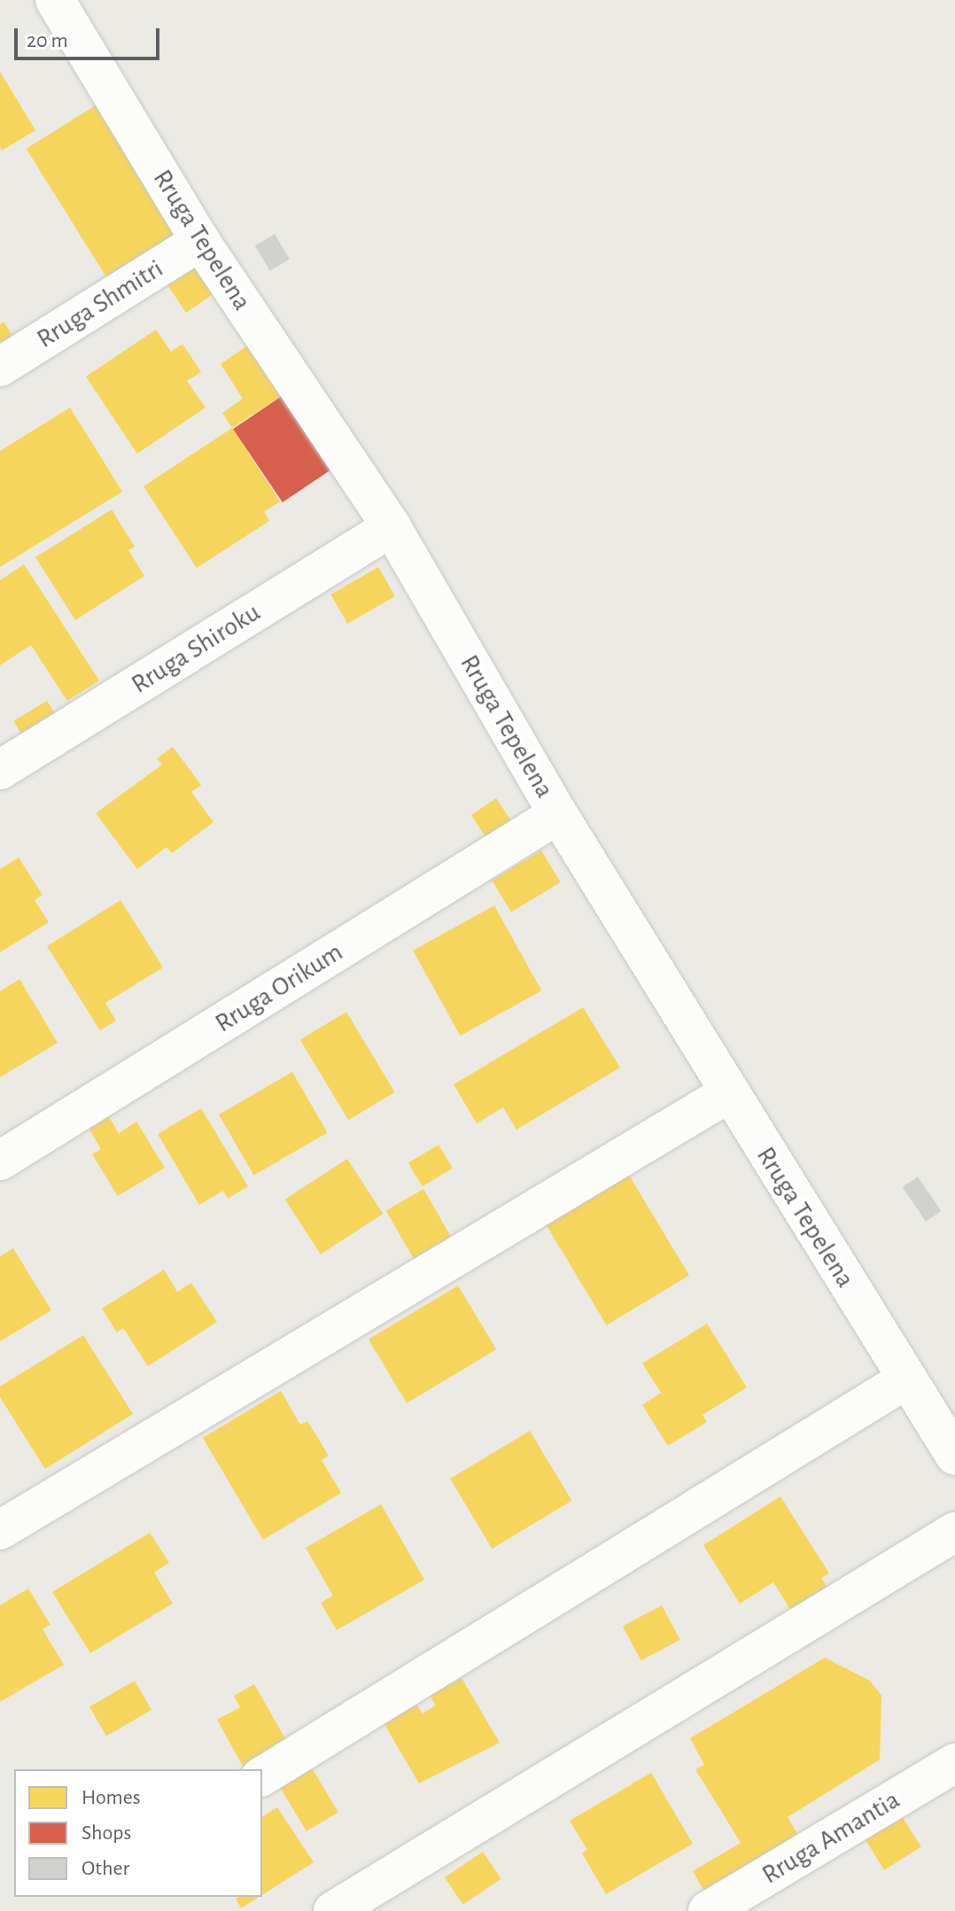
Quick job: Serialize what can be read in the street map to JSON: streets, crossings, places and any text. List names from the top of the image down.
{
  "streets": {
    "street": [
      "Rruga Tepelena",
      "Rruga Shmitri",
      "Rruga Shiroku",
      "Rruga Orikum",
      "Rruga Amantia"
    ]
  },
  "crossings": [
    ["Rruga Tepelena", "Rruga Shmitri"],
    ["Rruga Tepelena", "Rruga Shiroku"],
    ["Rruga Tepelena", "Rruga Orikum"]
  ],
  "legend": ["Homes", "Shops", "Other"],
  "scale_bar": "20 m"
}
